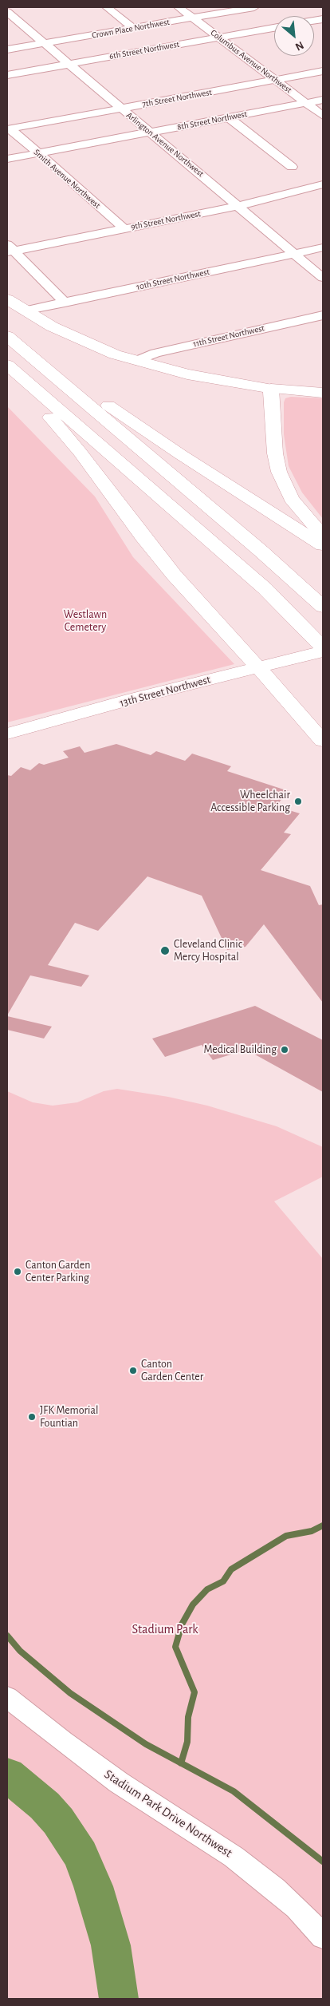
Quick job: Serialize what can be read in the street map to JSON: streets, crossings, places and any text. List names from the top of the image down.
{
  "streets": {
    "main road": ["13th Street Northwest"],
    "street": [
      "Crown Place Northwest",
      "6th Street Northwest",
      "Columbus Avenue Northwest",
      "7th Street Northwest",
      "8th Street Northwest",
      "Arlington Avenue Northwest",
      "Smith Avenue Northwest",
      "9th Street Northwest",
      "10th Street Northwest",
      "11th Street Northwest",
      "Stadium Park Drive Northwest"
    ]
  },
  "crossings": [
    ["Crown Place Northwest", "Columbus Avenue Northwest"],
    ["Crown Place Northwest", "Arlington Avenue Northwest"],
    ["6th Street Northwest", "Columbus Avenue Northwest"],
    ["6th Street Northwest", "Arlington Avenue Northwest"],
    ["Columbus Avenue Northwest", "7th Street Northwest"],
    ["Columbus Avenue Northwest", "8th Street Northwest"],
    ["7th Street Northwest", "Arlington Avenue Northwest"],
    ["7th Street Northwest", "Smith Avenue Northwest"],
    ["8th Street Northwest", "Arlington Avenue Northwest"],
    ["8th Street Northwest", "Smith Avenue Northwest"],
    ["Arlington Avenue Northwest", "9th Street Northwest"],
    ["Arlington Avenue Northwest", "10th Street Northwest"],
    ["Smith Avenue Northwest", "9th Street Northwest"]
  ],
  "parks": ["Westlawn Cemetery", "Stadium Park"],
  "places": [
    "Wheelchair Accessible Parking",
    "Cleveland Clinic Mercy Hospital",
    "Medical Building",
    "Canton Garden Center Parking",
    "Canton Garden Center",
    "JFK Memorial Fountian"
  ],
  "north": "bottom right"
}
